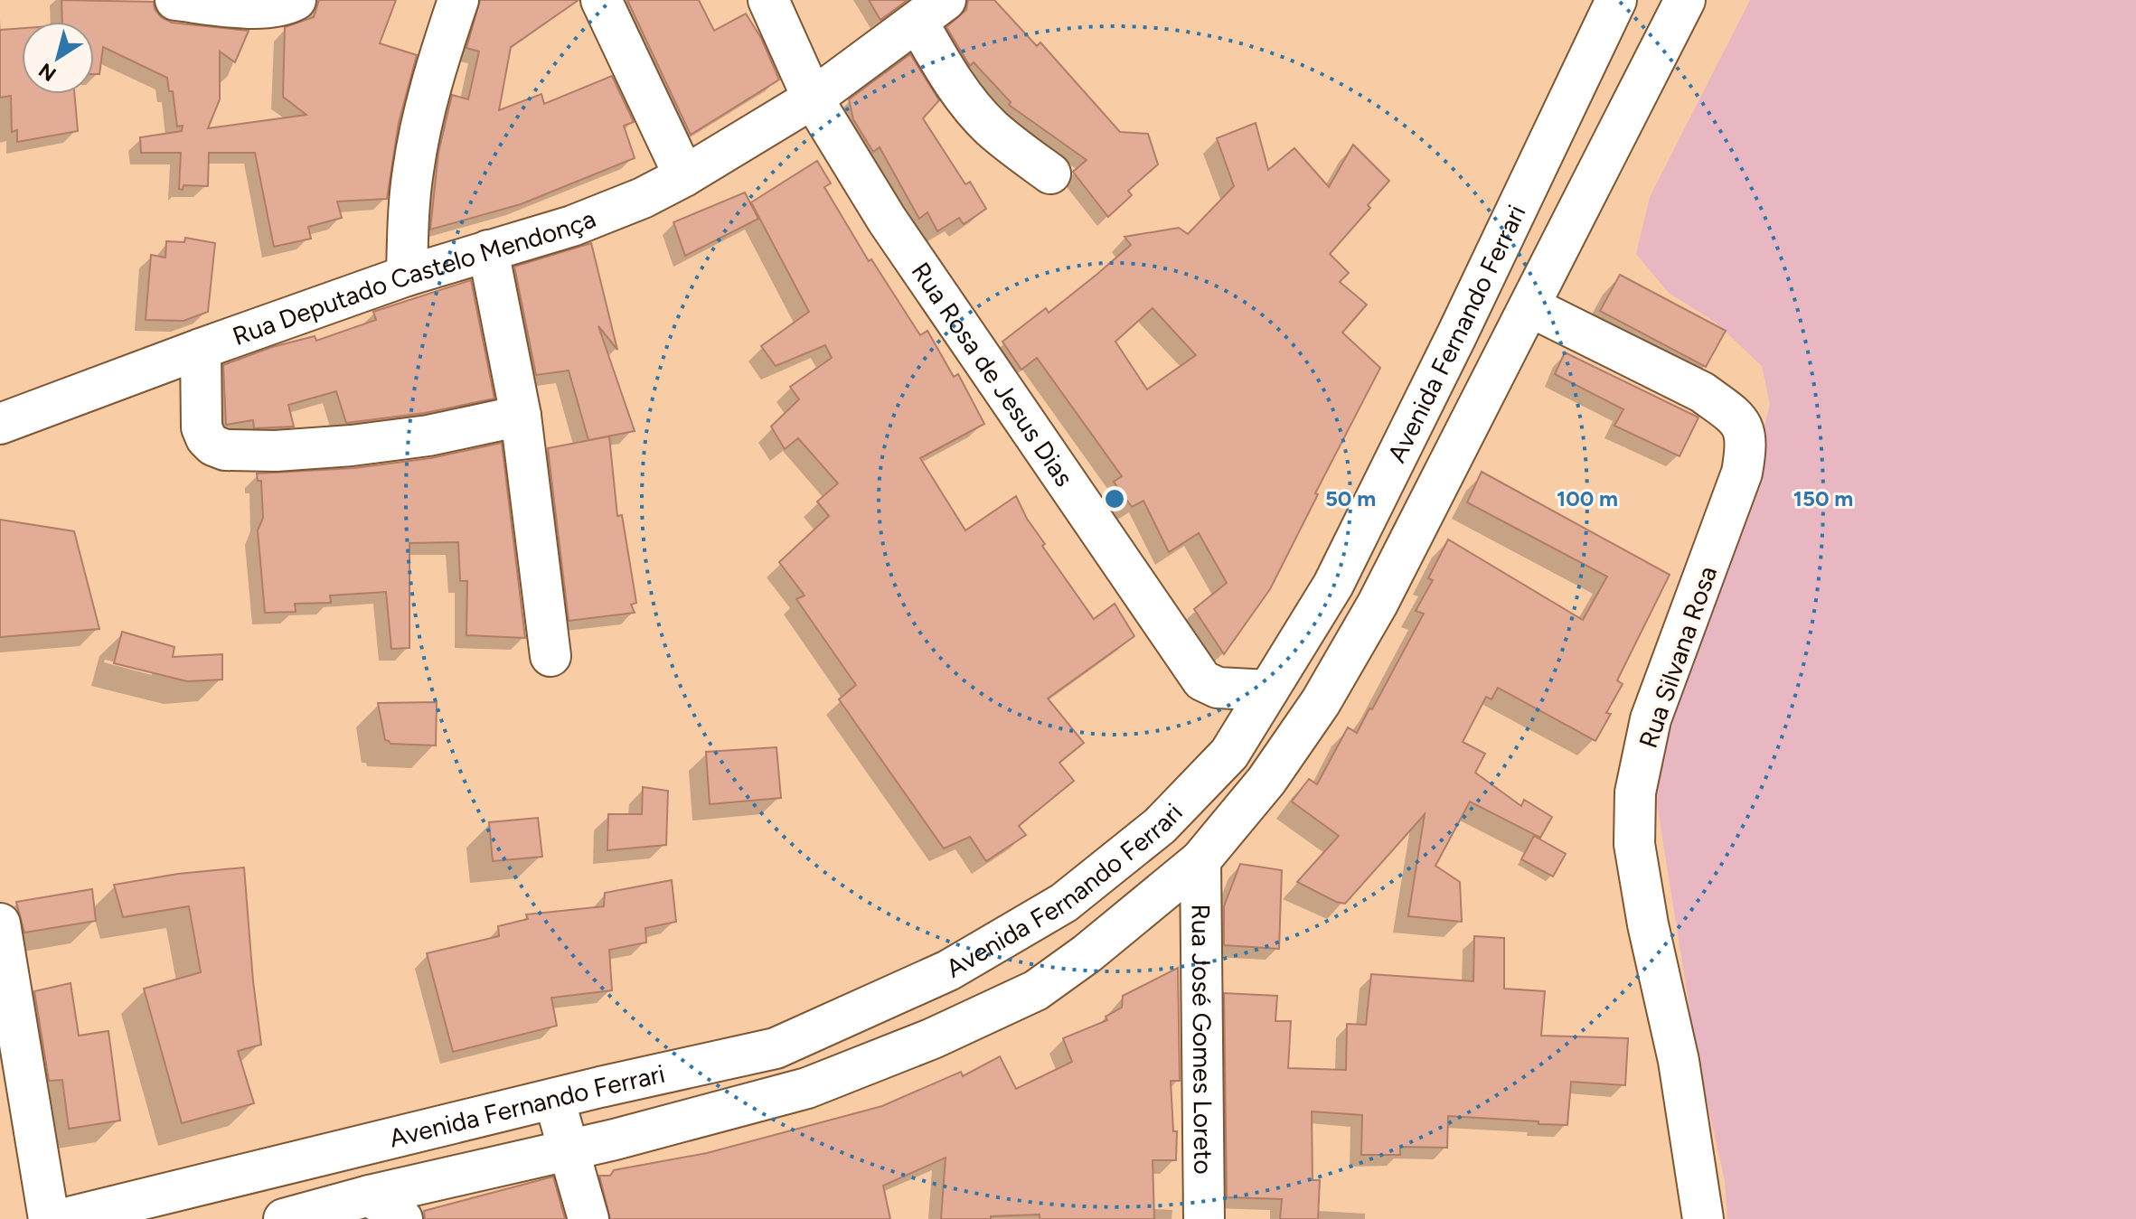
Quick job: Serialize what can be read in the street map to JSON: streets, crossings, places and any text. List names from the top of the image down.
{
  "streets": {
    "main road": [
      "Rua Deputado Castelo Mendonça",
      "Avenida Fernando Ferrari",
      "Rua Rosa de Jesus Dias",
      "Rua Silvana Rosa",
      "Rua José Gomes Loreto"
    ]
  },
  "crossings": [
    ["Rua Deputado Castelo Mendonça", "Rua Rosa de Jesus Dias"],
    ["Avenida Fernando Ferrari", "Rua Rosa de Jesus Dias"],
    ["Avenida Fernando Ferrari", "Rua Silvana Rosa"],
    ["Avenida Fernando Ferrari", "Rua José Gomes Loreto"]
  ],
  "north": "bottom left",
  "rings": ["50 m", "100 m", "150 m"]
}
